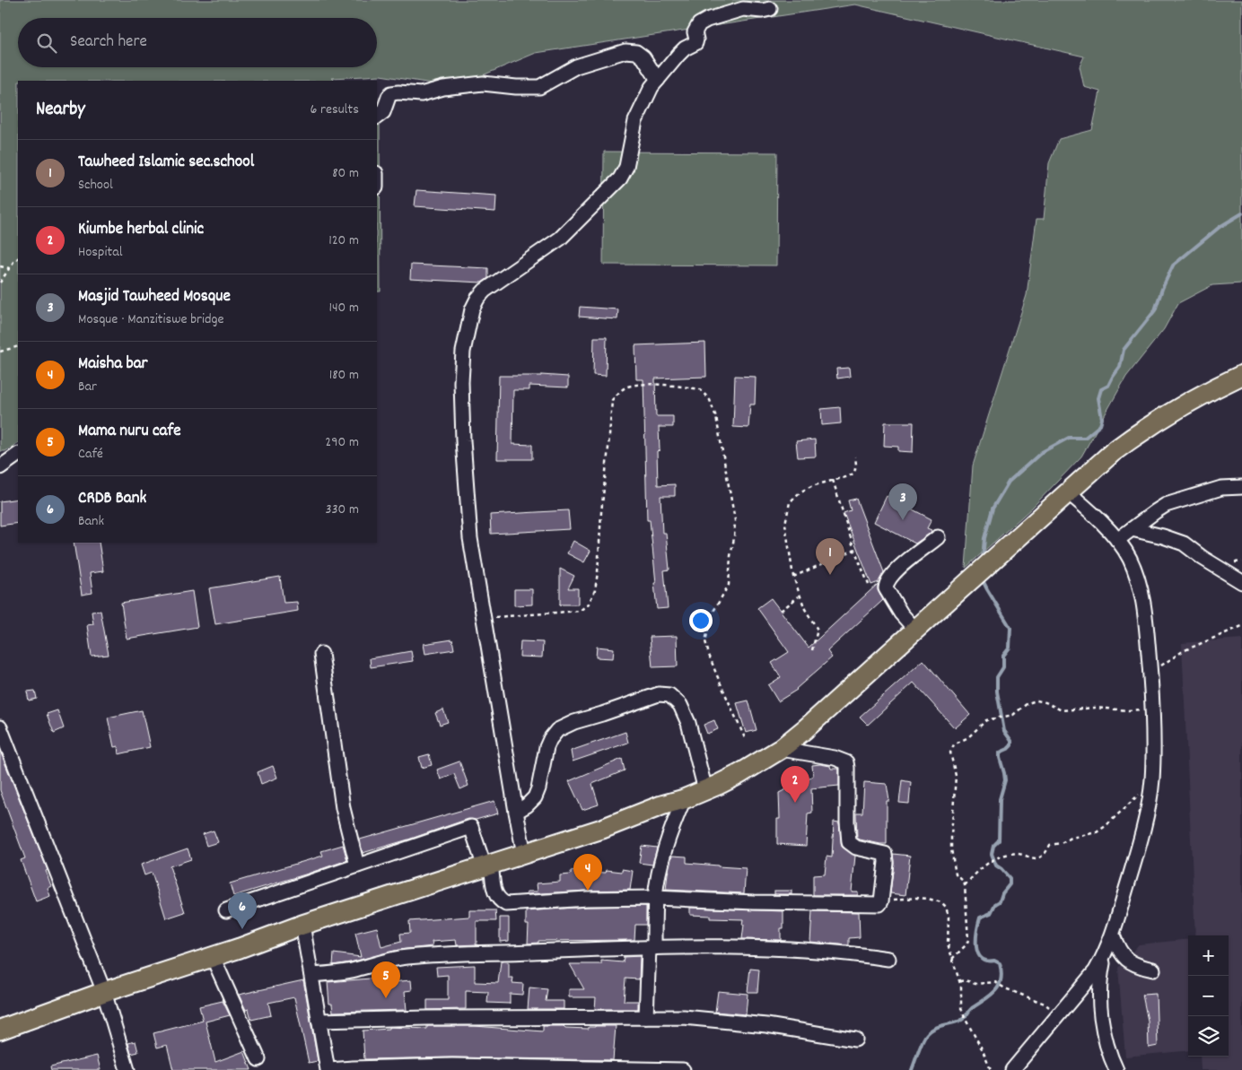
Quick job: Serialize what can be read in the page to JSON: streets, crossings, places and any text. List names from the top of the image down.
{
  "page": {
    "search": "Search here",
    "heading": ["Nearby", "6 results"],
    "list": [
      {
        "mark": "1",
        "name": "Tawheed Islamic sec.school",
        "note": "School",
        "value": "80 m"
      },
      {
        "mark": "2",
        "name": "Kiumbe herbal clinic",
        "note": "Hospital",
        "value": "120 m"
      },
      {
        "mark": "3",
        "name": "Masjid Tawheed Mosque",
        "note": "Mosque · Manzitiswe bridge",
        "value": "140 m"
      },
      {
        "mark": "4",
        "name": "Maisha bar",
        "note": "Bar",
        "value": "180 m"
      },
      {
        "mark": "5",
        "name": "Mama nuru cafe",
        "note": "Café",
        "value": "290 m"
      },
      {
        "mark": "6",
        "name": "CRDB Bank",
        "note": "Bank",
        "value": "330 m"
      }
    ],
    "pins": [
      "3",
      "1",
      "2",
      "4",
      "6",
      "5"
    ],
    "map_buttons": ["+", "−"]
  }
}
